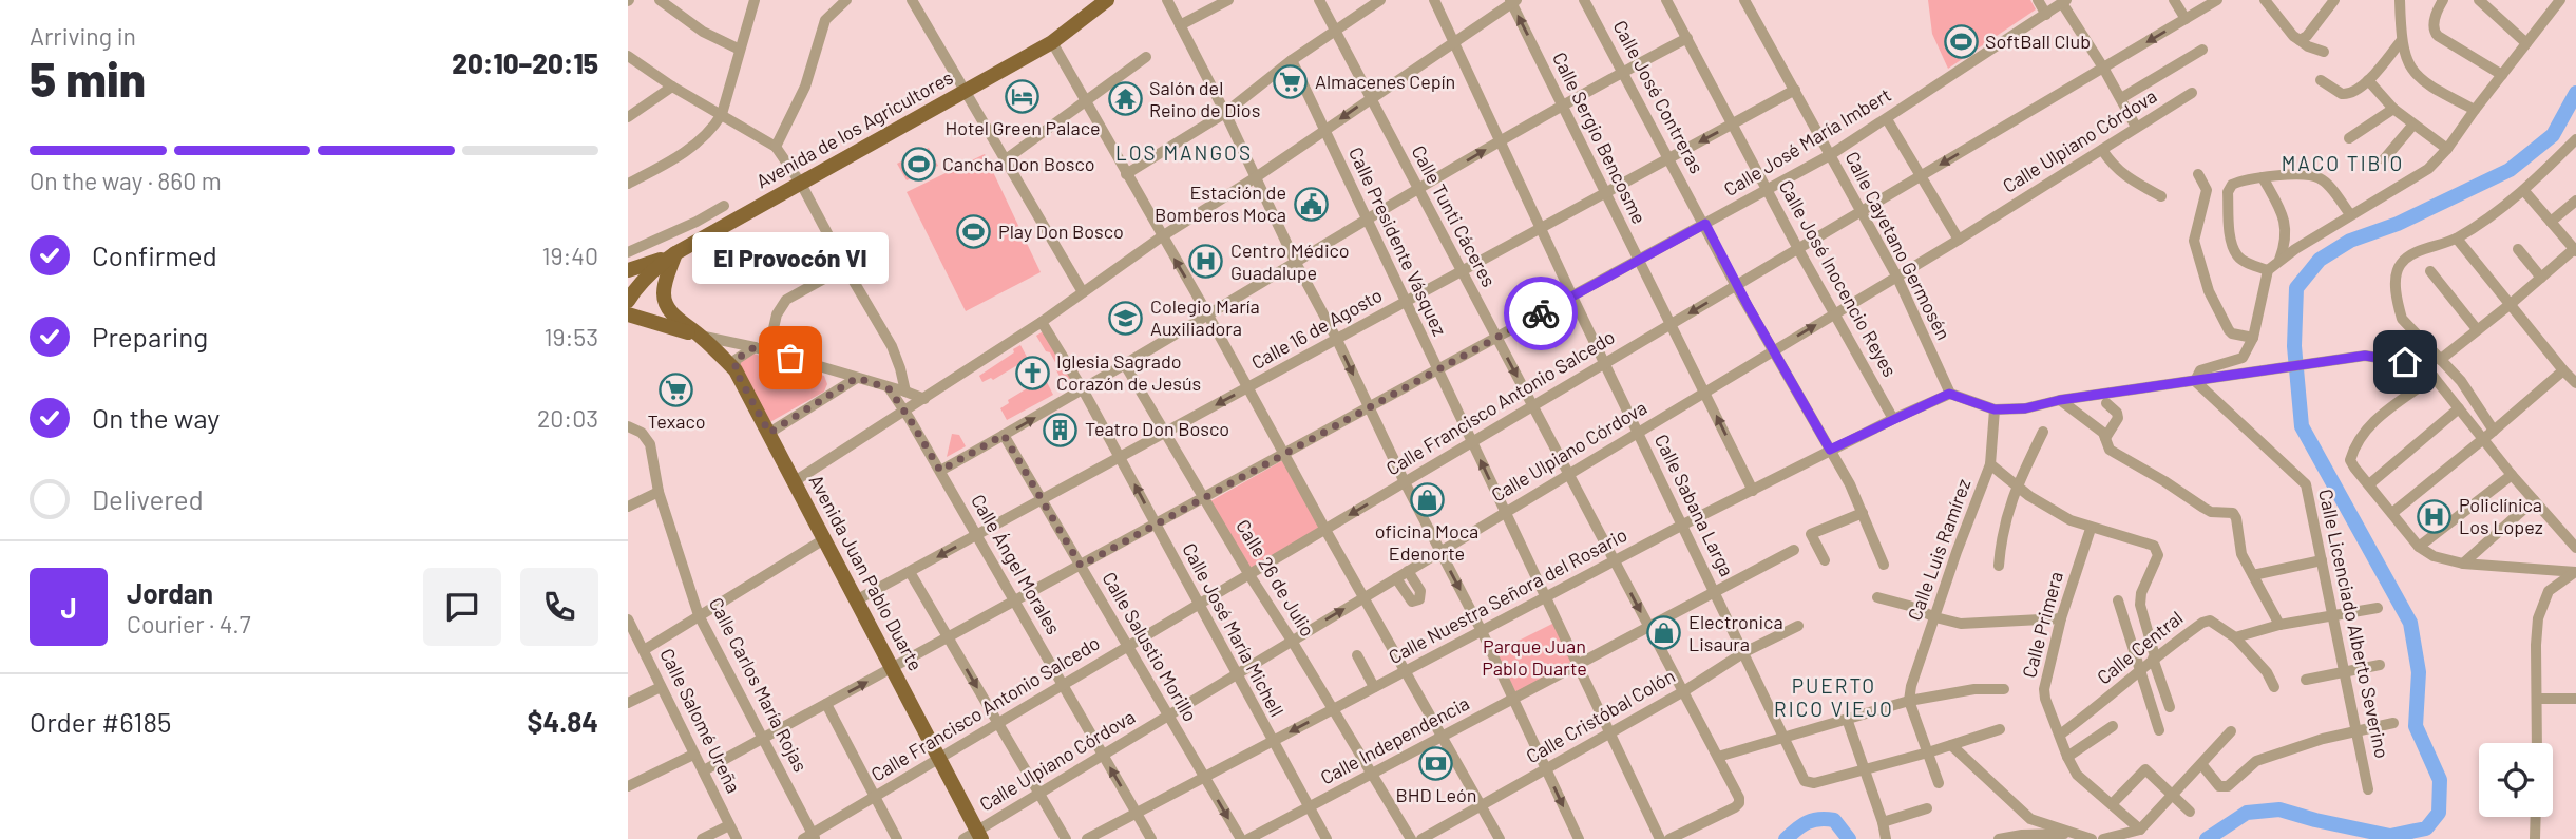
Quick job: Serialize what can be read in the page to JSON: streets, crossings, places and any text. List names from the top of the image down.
{
  "streets": {
    "main road": ["Avenida de los Agricultores", "Avenida Juan Pablo Duarte"],
    "street": [
      "Calle José Contreras",
      "Calle Sergio Bencosme",
      "Calle Ulpiano Córdova",
      "Calle José María Imbert",
      "Calle Tunti Cáceres",
      "Calle Presidente Vásquez",
      "Calle Cayetano Germosén",
      "Calle José Inocencio Reyes",
      "Calle 16 de Agosto",
      "Calle Francisco Antonio Salcedo",
      "Calle Sabana Larga",
      "Calle Luis Ramírez",
      "Calle Ángel Morales",
      "Calle 26 de Julio",
      "Calle Nuestra Señora del Rosario",
      "Calle Licenciado Alberto Severino",
      "Calle Primera",
      "Calle José María Michell",
      "Calle Salustio Morillo",
      "Calle Central",
      "Calle Carlos María Rojas",
      "Calle Cristóbal Colón",
      "Calle Salomé Ureña",
      "Calle Independencia"
    ]
  },
  "crossings": [
    ["Calle José Contreras", "Calle Ulpiano Córdova"],
    ["Calle José Contreras", "Calle José María Imbert"],
    ["Calle José Contreras", "Calle 16 de Agosto"],
    ["Calle José Contreras", "Calle Francisco Antonio Salcedo"],
    ["Calle José Contreras", "Calle Nuestra Señora del Rosario"],
    ["Avenida de los Agricultores", "Avenida Juan Pablo Duarte"],
    ["Calle Sergio Bencosme", "Calle Ulpiano Córdova"],
    ["Calle Sergio Bencosme", "Calle José María Imbert"],
    ["Calle Sergio Bencosme", "Calle 16 de Agosto"],
    ["Calle Sergio Bencosme", "Calle Francisco Antonio Salcedo"],
    ["Calle Sergio Bencosme", "Calle Nuestra Señora del Rosario"],
    ["Calle Ulpiano Córdova", "Calle Tunti Cáceres"],
    ["Calle Ulpiano Córdova", "Calle Presidente Vásquez"],
    ["Calle Ulpiano Córdova", "Calle Cayetano Germosén"],
    ["Calle Ulpiano Córdova", "Calle José Inocencio Reyes"],
    ["Calle Ulpiano Córdova", "Calle Sabana Larga"],
    ["Calle Ulpiano Córdova", "Calle Ángel Morales"],
    ["Calle Ulpiano Córdova", "Avenida Juan Pablo Duarte"],
    ["Calle Ulpiano Córdova", "Calle 26 de Julio"],
    ["Calle Ulpiano Córdova", "Calle José María Michell"],
    ["Calle Ulpiano Córdova", "Calle Salustio Morillo"],
    ["Calle José María Imbert", "Calle Tunti Cáceres"],
    ["Calle José María Imbert", "Calle Presidente Vásquez"],
    ["Calle José María Imbert", "Calle Cayetano Germosén"],
    ["Calle José María Imbert", "Calle José Inocencio Reyes"],
    ["Calle José María Imbert", "Calle Sabana Larga"],
    ["Calle José María Imbert", "Calle Ángel Morales"],
    ["Calle José María Imbert", "Avenida Juan Pablo Duarte"],
    ["Calle José María Imbert", "Calle 26 de Julio"],
    ["Calle José María Imbert", "Calle José María Michell"],
    ["Calle José María Imbert", "Calle Salustio Morillo"],
    ["Calle José María Imbert", "Calle Carlos María Rojas"],
    ["Calle José María Imbert", "Calle Salomé Ureña"],
    ["Calle Tunti Cáceres", "Calle 16 de Agosto"],
    ["Calle Tunti Cáceres", "Calle Francisco Antonio Salcedo"],
    ["Calle Tunti Cáceres", "Calle Nuestra Señora del Rosario"],
    ["Calle Tunti Cáceres", "Calle Cristóbal Colón"],
    ["Calle Tunti Cáceres", "Calle Independencia"],
    ["Calle Presidente Vásquez", "Calle 16 de Agosto"],
    ["Calle Presidente Vásquez", "Calle Francisco Antonio Salcedo"],
    ["Calle Presidente Vásquez", "Calle Nuestra Señora del Rosario"],
    ["Calle Presidente Vásquez", "Calle Cristóbal Colón"],
    ["Calle Presidente Vásquez", "Calle Independencia"],
    ["Calle Cayetano Germosén", "Calle 16 de Agosto"],
    ["Calle Cayetano Germosén", "Calle Francisco Antonio Salcedo"],
    ["Calle Cayetano Germosén", "Calle Nuestra Señora del Rosario"],
    ["Calle José Inocencio Reyes", "Calle 16 de Agosto"],
    ["Calle José Inocencio Reyes", "Calle Francisco Antonio Salcedo"],
    ["Calle José Inocencio Reyes", "Calle Nuestra Señora del Rosario"],
    ["Calle 16 de Agosto", "Calle Sabana Larga"],
    ["Calle 16 de Agosto", "Calle Ángel Morales"],
    ["Calle 16 de Agosto", "Avenida Juan Pablo Duarte"],
    ["Calle 16 de Agosto", "Calle 26 de Julio"],
    ["Calle 16 de Agosto", "Calle José María Michell"],
    ["Calle 16 de Agosto", "Calle Salustio Morillo"],
    ["Calle Francisco Antonio Salcedo", "Calle Sabana Larga"],
    ["Calle Francisco Antonio Salcedo", "Calle Ángel Morales"],
    ["Calle Francisco Antonio Salcedo", "Avenida Juan Pablo Duarte"],
    ["Calle Francisco Antonio Salcedo", "Calle 26 de Julio"],
    ["Calle Francisco Antonio Salcedo", "Calle José María Michell"],
    ["Calle Francisco Antonio Salcedo", "Calle Salustio Morillo"],
    ["Calle Francisco Antonio Salcedo", "Calle Carlos María Rojas"],
    ["Calle Sabana Larga", "Calle Nuestra Señora del Rosario"],
    ["Calle Sabana Larga", "Calle Cristóbal Colón"],
    ["Calle Sabana Larga", "Calle Independencia"],
    ["Calle Ángel Morales", "Calle Nuestra Señora del Rosario"],
    ["Calle 26 de Julio", "Calle Nuestra Señora del Rosario"],
    ["Calle 26 de Julio", "Calle Independencia"],
    ["Calle Nuestra Señora del Rosario", "Calle José María Michell"],
    ["Calle Nuestra Señora del Rosario", "Calle Salustio Morillo"],
    ["Calle Primera", "Calle Central"],
    ["Calle José María Michell", "Calle Independencia"]
  ],
  "one_way": ["Calle Sergio Bencosme"],
  "districts": ["LOS MANGOS", "MACO TIBIO", "PUERTO RICO VIEJO"],
  "parks": ["Parque Juan Pablo Duarte"],
  "places": {
    "sports": ["SoftBall Club", "Cancha Don Bosco", "Play Don Bosco"],
    "supermarket": ["Almacenes Cepín", "Texaco"],
    "hotel": ["Hotel Green Palace"],
    "temple": ["Salón del Reino de Dios"],
    "public building": ["Estación de Bomberos Moca"],
    "hospital": ["Centro Médico Guadalupe", "Policlínica Los Lopez"],
    "school or university": ["Colegio María Auxiliadora"],
    "other": ["El Provocón VI"],
    "church": ["Iglesia Sagrado Corazón de Jesús"],
    "building": ["Teatro Don Bosco"],
    "shop": ["oficina Moca Edenorte", "Electronica Lisaura"],
    "bank": ["BHD León"]
  },
  "page": {
    "heading": ["5 min", "Arriving in", "20:10–20:15"],
    "panel": [
      "Jordan",
      "Courier · 4.7",
      "Order #6185",
      "$4.84"
    ],
    "bar": "On the way · 860 m",
    "list": [
      ["Confirmed", "19:40"],
      ["Preparing", "19:53"],
      ["On the way", "20:03"],
      "Delivered"
    ],
    "bubble": "El Provocón VI",
    "round": "J"
  }
}
